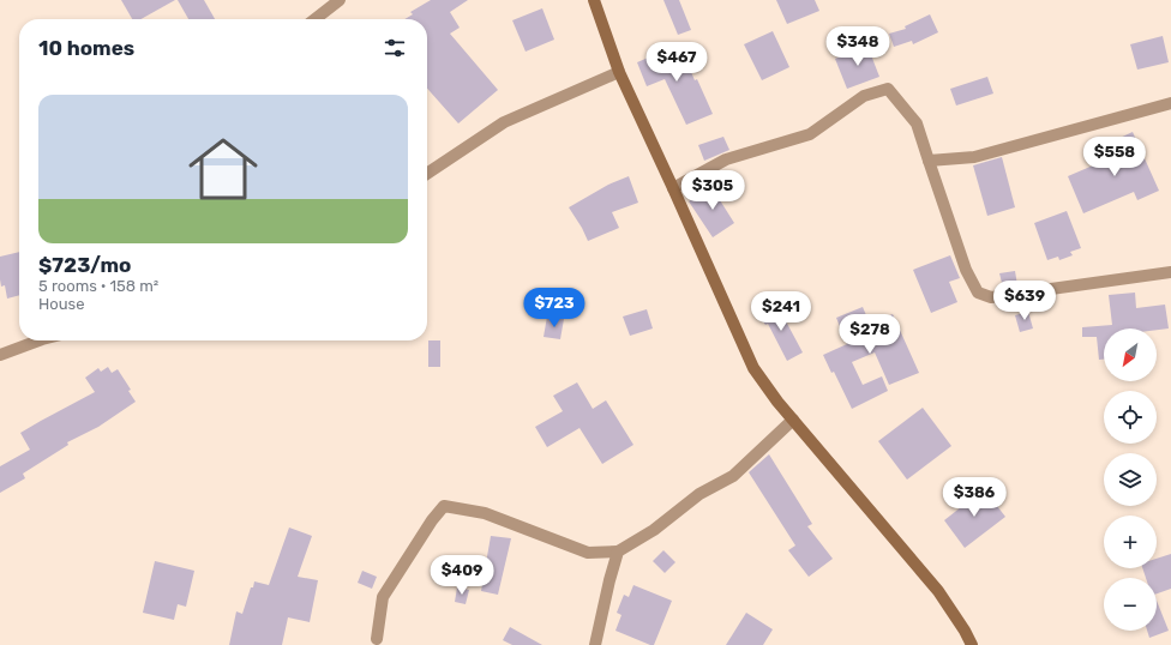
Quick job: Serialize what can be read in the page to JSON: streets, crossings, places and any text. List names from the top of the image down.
{
  "north": "bottom left",
  "page": {
    "heading": "10 homes",
    "price": [
      "$348",
      "$467",
      "$558",
      "$305",
      "$639",
      "$723",
      "$241",
      "$278",
      "$386",
      "$409"
    ],
    "list": [
      {
        "name": "$723/mo",
        "note": "5 rooms · 158 m² · House"
      }
    ],
    "map_buttons": ["+", "−"]
  }
}
